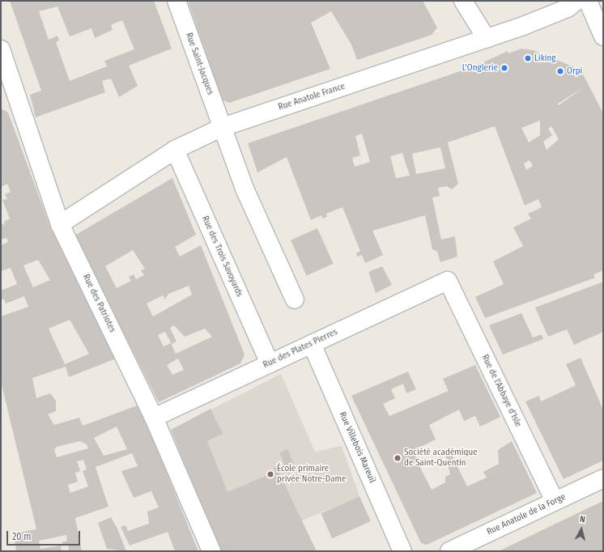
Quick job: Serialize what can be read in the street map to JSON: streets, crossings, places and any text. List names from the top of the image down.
{
  "streets": {
    "street": [
      "Rue Saint-Jacques",
      "Rue Anatole France",
      "Rue des Trois Savoyards",
      "Rue des Patriotes",
      "Rue des Plates Pierres",
      "Rue de l'Abbaye d'Isle",
      "Rue Villebois Mareuil",
      "Rue Anatole de la Forge"
    ]
  },
  "crossings": [
    ["Rue Saint-Jacques", "Rue Anatole France"],
    ["Rue Anatole France", "Rue des Trois Savoyards"],
    ["Rue Anatole France", "Rue des Patriotes"],
    ["Rue des Trois Savoyards", "Rue des Plates Pierres"],
    ["Rue des Patriotes", "Rue des Plates Pierres"],
    ["Rue des Plates Pierres", "Rue de l'Abbaye d'Isle"],
    ["Rue des Plates Pierres", "Rue Villebois Mareuil"],
    ["Rue de l'Abbaye d'Isle", "Rue Anatole de la Forge"]
  ],
  "places": [
    "Liking",
    "L'Onglerie",
    "Orpi",
    "Société académique de Saint-Quentin",
    "École primaire privée Notre-Dame"
  ],
  "scale_bar": "20 m",
  "north": "top"
}
